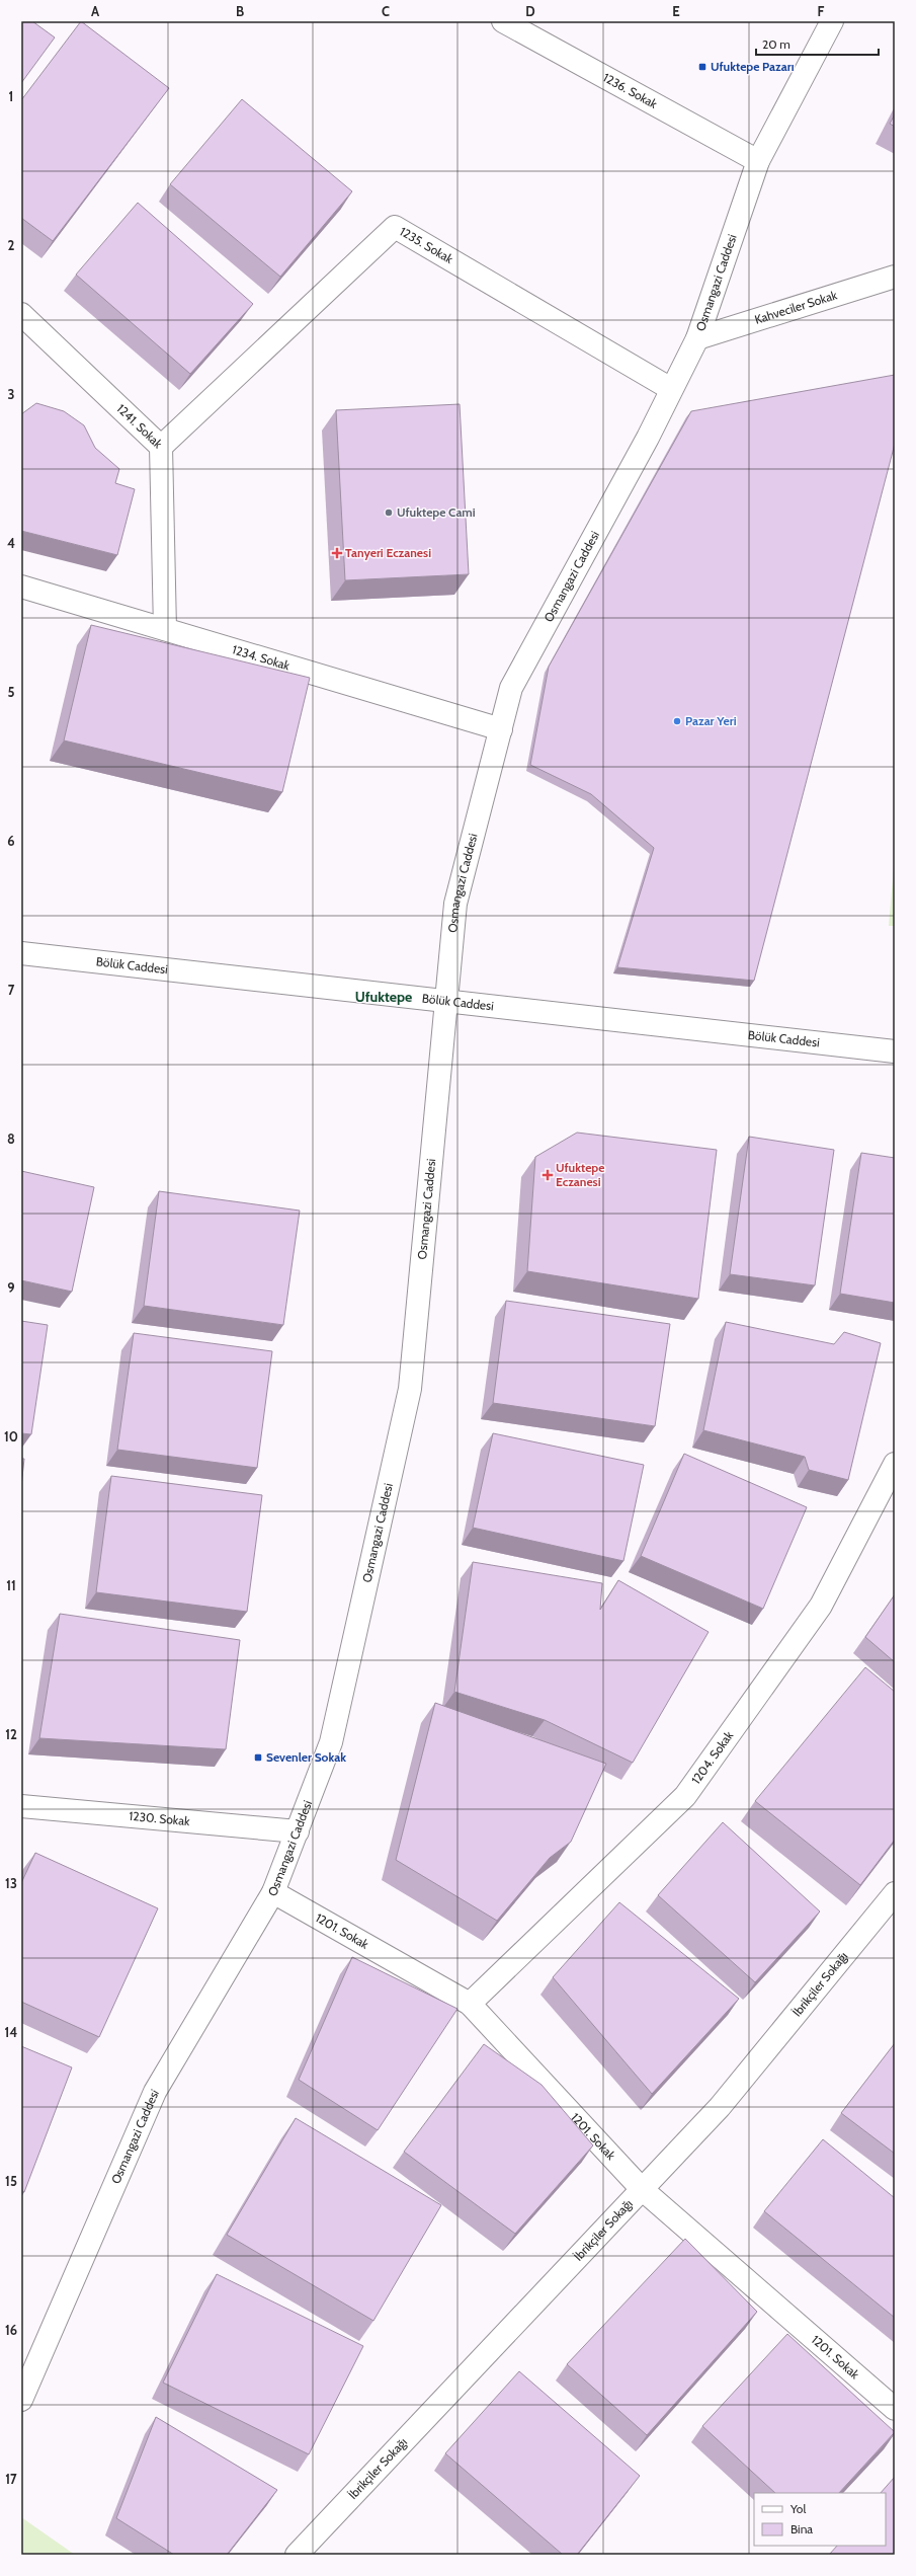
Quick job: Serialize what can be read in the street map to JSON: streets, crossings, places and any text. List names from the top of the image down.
{
  "streets": {
    "street": [
      "1236. Sokak",
      "1235. Sokak",
      "Osmangazi Caddesi",
      "Kahveciler Sokak",
      "1241. Sokak",
      "1234. Sokak",
      "Bölük Caddesi",
      "1204. Sokak",
      "1230. Sokak",
      "1201. Sokak",
      "İbrikçiler Sokağı"
    ]
  },
  "crossings": [
    ["1236. Sokak", "Osmangazi Caddesi"],
    ["1235. Sokak", "Osmangazi Caddesi"],
    ["1235. Sokak", "1241. Sokak"],
    ["Osmangazi Caddesi", "Kahveciler Sokak"],
    ["Osmangazi Caddesi", "1234. Sokak"],
    ["Osmangazi Caddesi", "Bölük Caddesi"],
    ["Osmangazi Caddesi", "1230. Sokak"],
    ["Osmangazi Caddesi", "1201. Sokak"],
    ["1241. Sokak", "1234. Sokak"],
    ["1204. Sokak", "1201. Sokak"],
    ["1201. Sokak", "İbrikçiler Sokağı"]
  ],
  "districts": ["Ufuktepe"],
  "places": {
    "transit": ["Ufuktepe Pazarı", "Sevenler Sokak"],
    "other": ["Ufuktepe Cami", "Pazar Yeri"],
    "health": ["Tanyeri Eczanesi", "Ufuktepe Eczanesi"]
  },
  "legend": ["Yol", "Bina"],
  "scale_bar": "20 m",
  "grid": {
    "columns": [
      "A",
      "B",
      "C",
      "D",
      "E",
      "F"
    ],
    "rows": [
      "1",
      "2",
      "3",
      "4",
      "5",
      "6",
      "7",
      "8",
      "9",
      "10",
      "11",
      "12",
      "13",
      "14",
      "15",
      "16",
      "17"
    ]
  }
}
